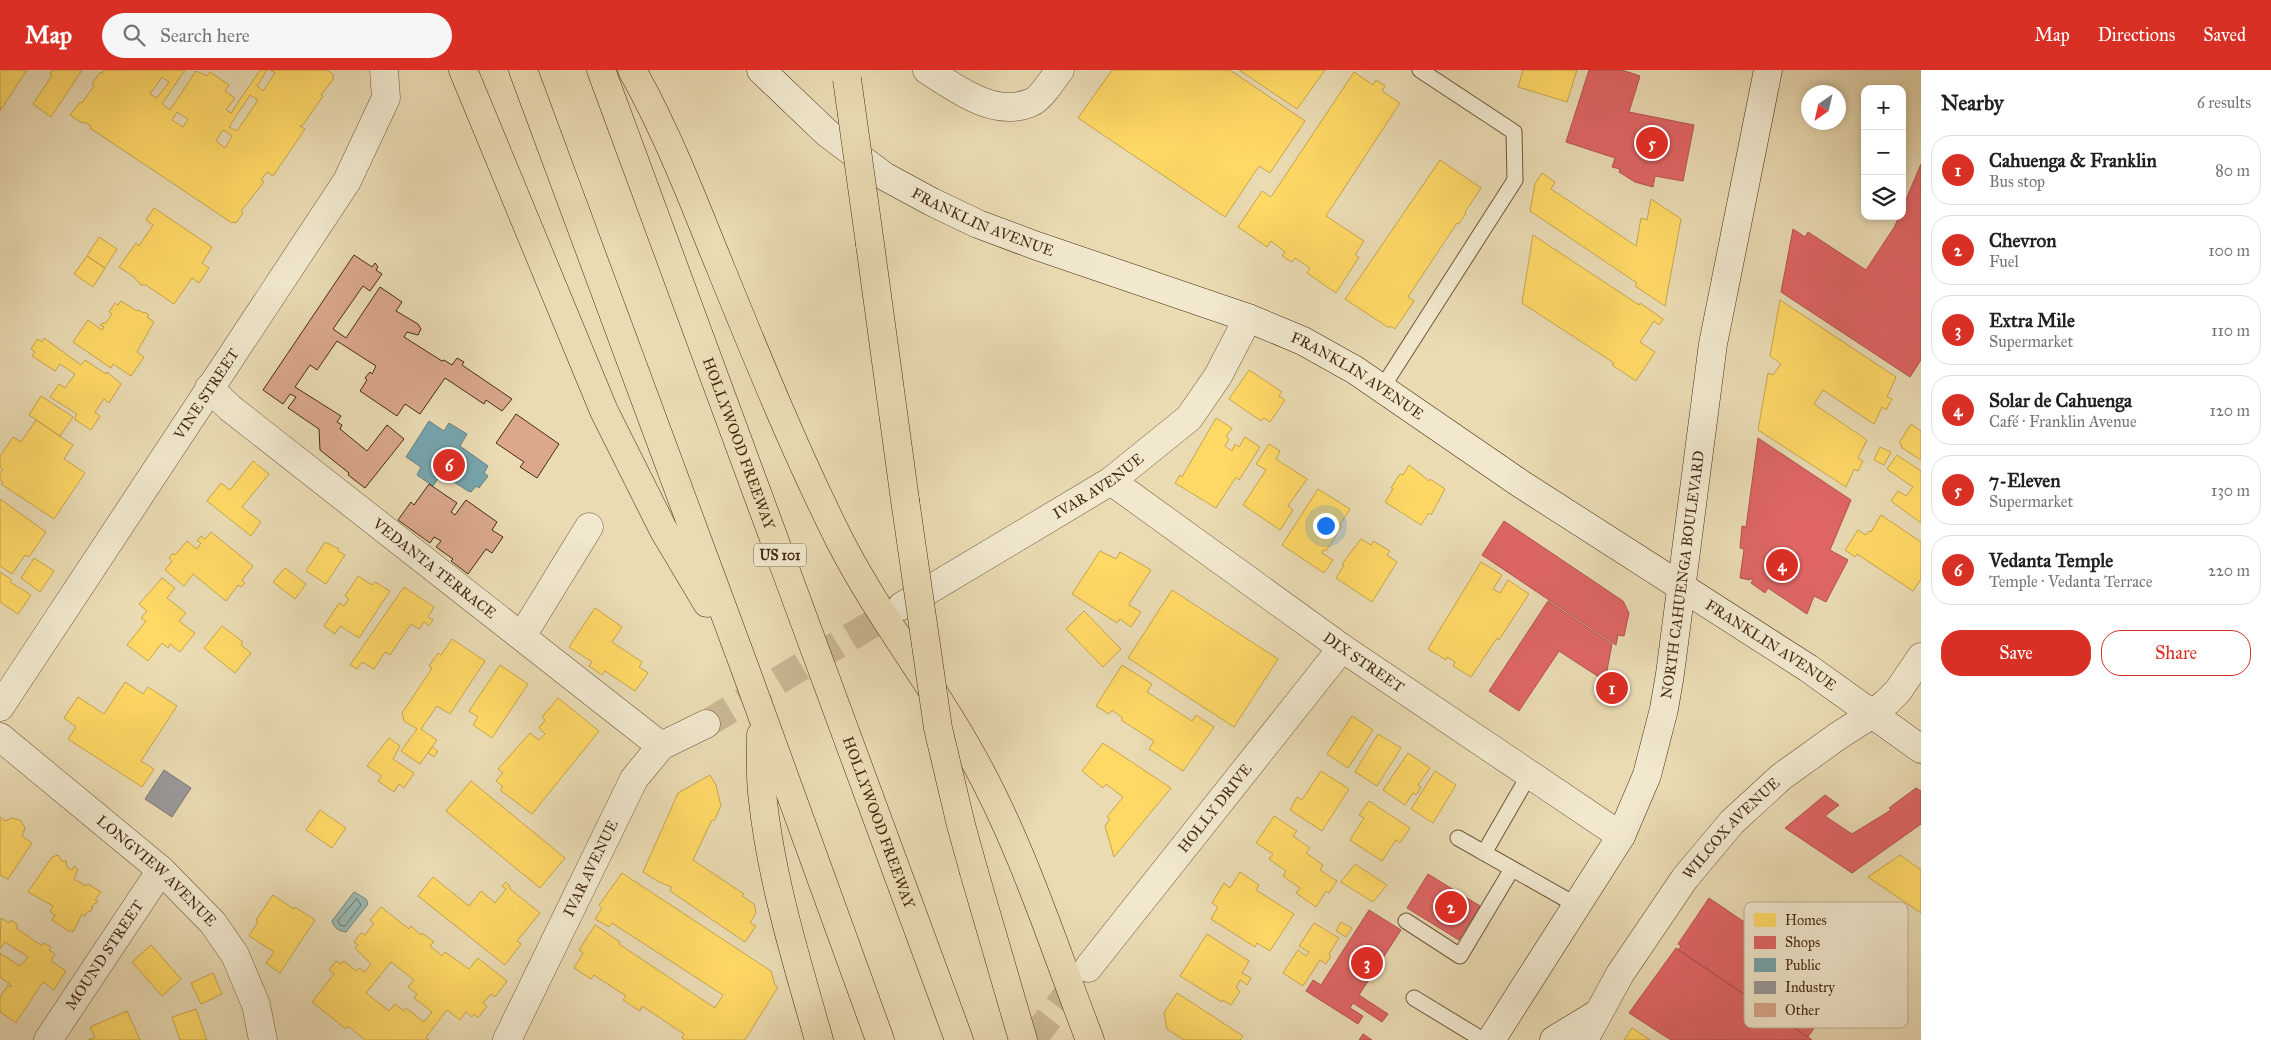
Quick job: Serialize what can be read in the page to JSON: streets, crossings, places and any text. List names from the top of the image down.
{
  "streets": {
    "highway": ["HOLLYWOOD FREEWAY", "US 101"],
    "street": [
      "FRANKLIN AVENUE",
      "VINE STREET",
      "IVAR AVENUE",
      "VEDANTA TERRACE",
      "NORTH CAHUENGA BOULEVARD",
      "DIX STREET",
      "HOLLY DRIVE",
      "WILCOX AVENUE",
      "LONGVIEW AVENUE",
      "MOUND STREET"
    ]
  },
  "crossings": [
    ["FRANKLIN AVENUE", "IVAR AVENUE"],
    ["FRANKLIN AVENUE", "NORTH CAHUENGA BOULEVARD"],
    ["FRANKLIN AVENUE", "WILCOX AVENUE"],
    ["VINE STREET", "VEDANTA TERRACE"],
    ["IVAR AVENUE", "VEDANTA TERRACE"],
    ["IVAR AVENUE", "DIX STREET"],
    ["NORTH CAHUENGA BOULEVARD", "DIX STREET"],
    ["DIX STREET", "HOLLY DRIVE"],
    ["LONGVIEW AVENUE", "MOUND STREET"]
  ],
  "legend": [
    "Homes",
    "Shops",
    "Public",
    "Industry",
    "Other"
  ],
  "north": "bottom left",
  "page": {
    "header": "Map",
    "search": "Search here",
    "nav": ["Map", "Directions", "Saved"],
    "heading": ["Nearby", "6 results"],
    "map_buttons": ["+", "−"],
    "pins": [
      "5",
      "6",
      "4",
      "1",
      "2",
      "3"
    ],
    "list": [
      {
        "mark": "1",
        "name": "Cahuenga & Franklin",
        "note": "Bus stop",
        "value": "80 m"
      },
      {
        "mark": "2",
        "name": "Chevron",
        "note": "Fuel",
        "value": "100 m"
      },
      {
        "mark": "3",
        "name": "Extra Mile",
        "note": "Supermarket",
        "value": "110 m"
      },
      {
        "mark": "4",
        "name": "Solar de Cahuenga",
        "note": "Café · Franklin Avenue",
        "value": "120 m"
      },
      {
        "mark": "5",
        "name": "7-Eleven",
        "note": "Supermarket",
        "value": "130 m"
      },
      {
        "mark": "6",
        "name": "Vedanta Temple",
        "note": "Temple · Vedanta Terrace",
        "value": "220 m"
      }
    ],
    "buttons": ["Save", "Share"]
  }
}
